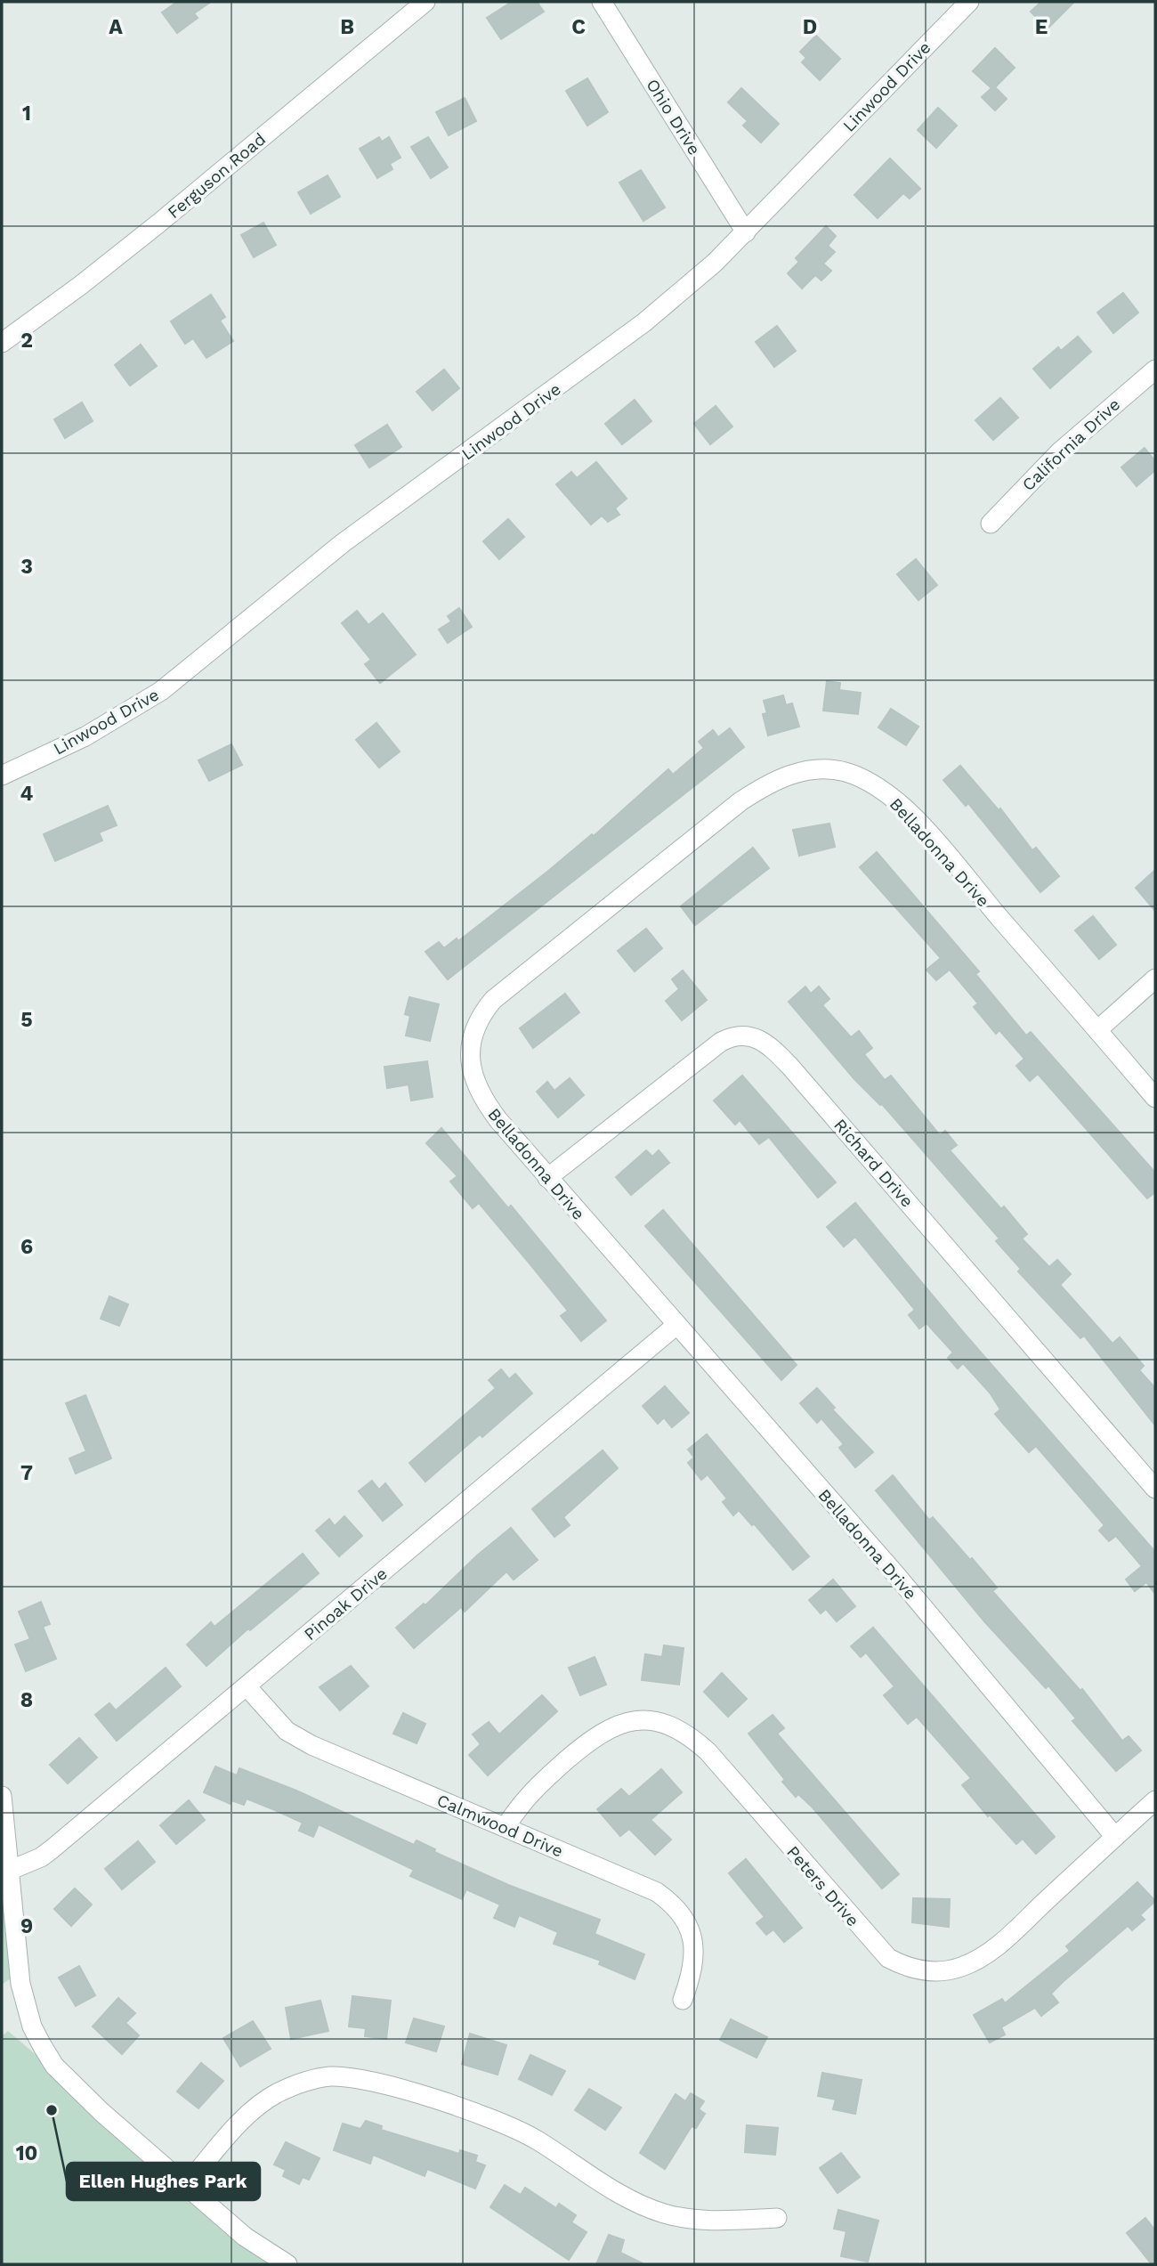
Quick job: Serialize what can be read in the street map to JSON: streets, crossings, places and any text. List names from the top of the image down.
{
  "streets": {
    "street": [
      "Linwood Drive",
      "Ohio Drive",
      "Ferguson Road",
      "California Drive",
      "Belladonna Drive",
      "Richard Drive",
      "Pinoak Drive",
      "Calmwood Drive",
      "Peters Drive"
    ]
  },
  "crossings": [
    ["Linwood Drive", "Ohio Drive"],
    ["Belladonna Drive", "Richard Drive"],
    ["Belladonna Drive", "Pinoak Drive"],
    ["Belladonna Drive", "Peters Drive"],
    ["Pinoak Drive", "Calmwood Drive"],
    ["Calmwood Drive", "Peters Drive"]
  ],
  "places": ["Ellen Hughes Park"],
  "grid": {
    "columns": [
      "A",
      "B",
      "C",
      "D",
      "E"
    ],
    "rows": [
      "1",
      "2",
      "3",
      "4",
      "5",
      "6",
      "7",
      "8",
      "9",
      "10"
    ]
  }
}
